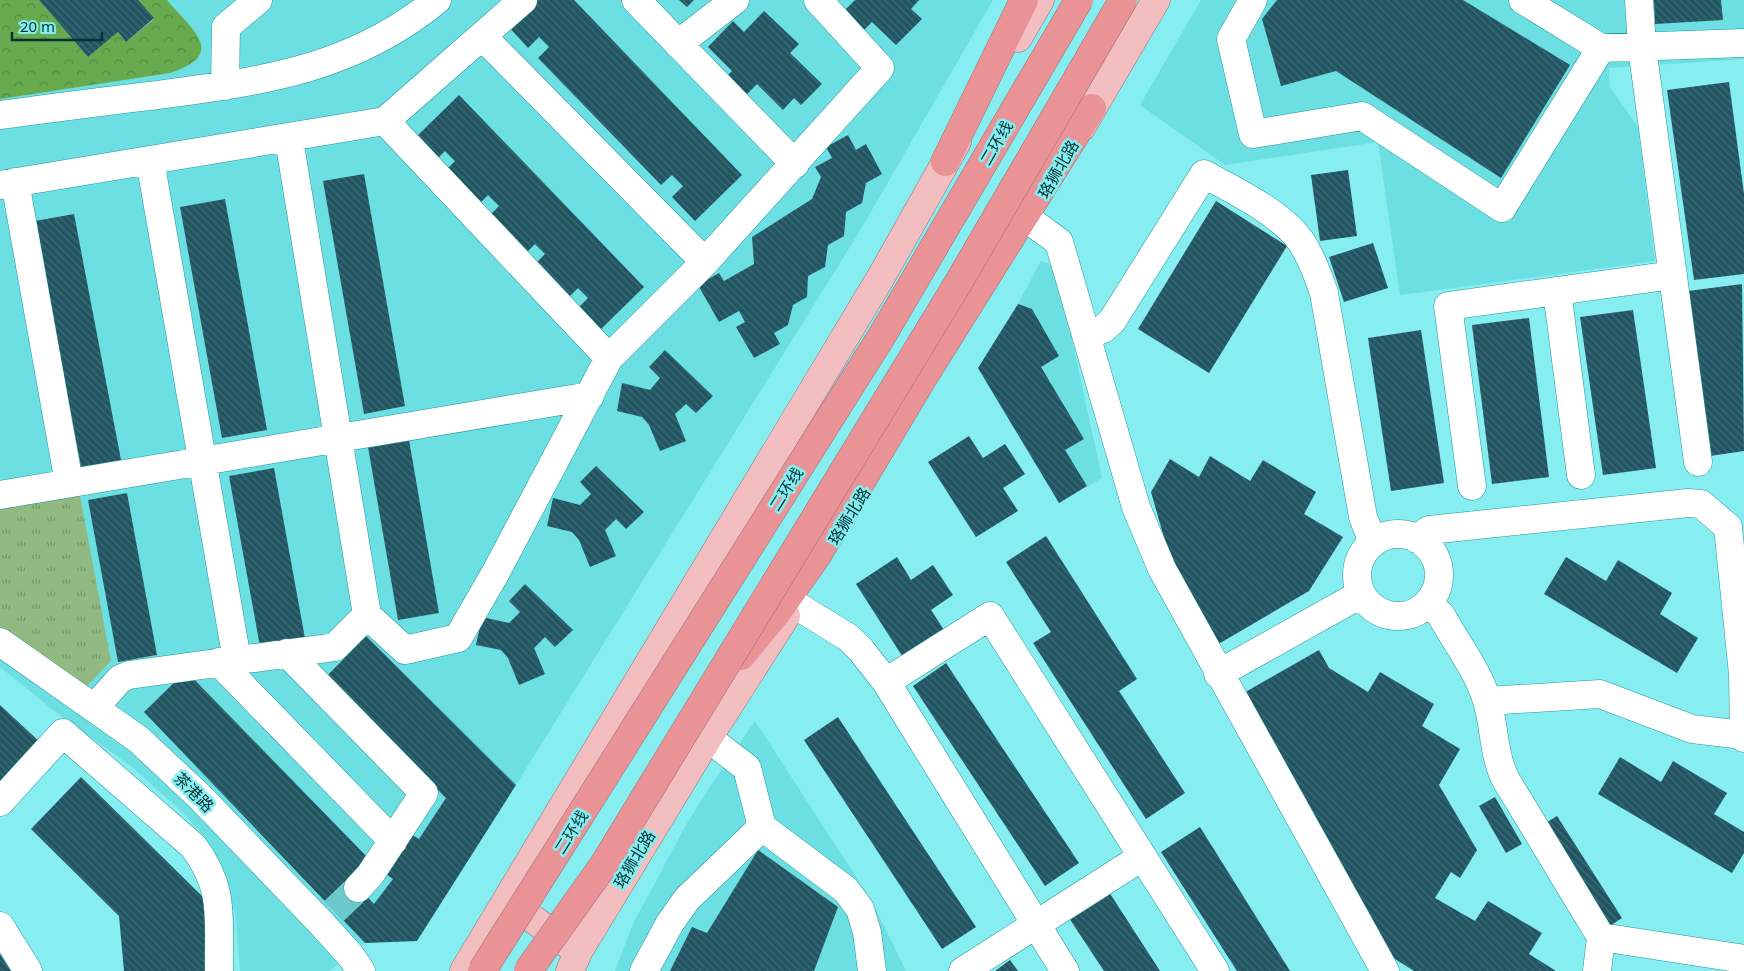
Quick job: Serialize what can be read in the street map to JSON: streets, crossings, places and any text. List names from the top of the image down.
{
  "streets": {
    "highway": ["二环线"],
    "main road": ["珞狮北路"],
    "street": ["茶港路"]
  },
  "scale_bar": "20 m"
}
